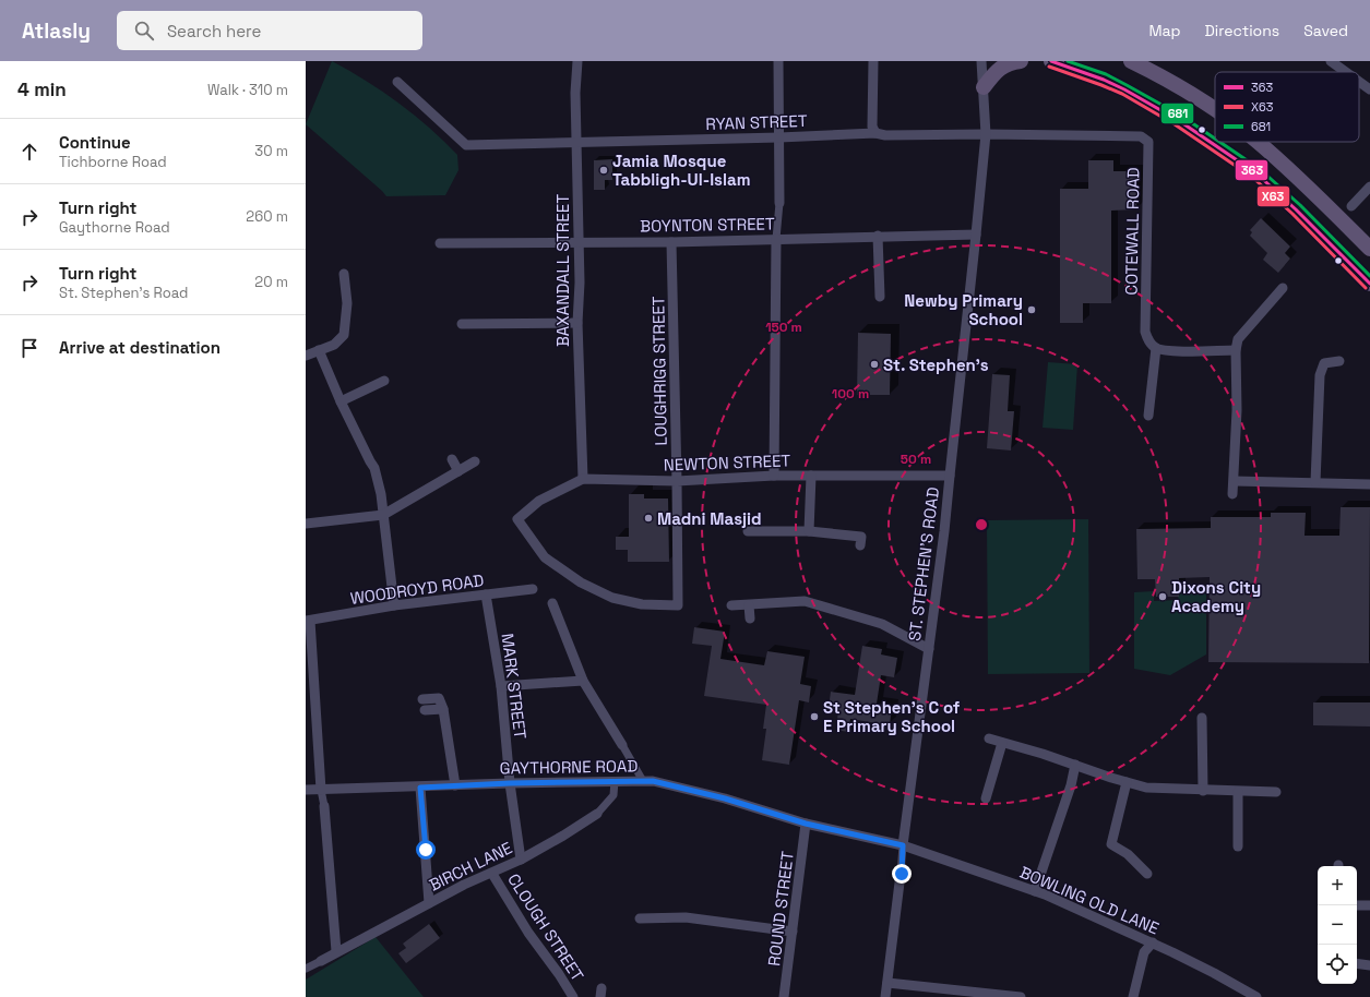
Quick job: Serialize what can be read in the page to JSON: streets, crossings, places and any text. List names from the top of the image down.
{
  "streets": {
    "street": [
      "RYAN STREET",
      "BOYNTON STREET",
      "COTEWALL ROAD",
      "BAXANDALL STREET",
      "LOUGHRIGG STREET",
      "NEWTON STREET",
      "ST. STEPHEN'S ROAD",
      "WOODROYD ROAD",
      "MARK STREET",
      "GAYTHORNE ROAD",
      "BIRCH LANE",
      "BOWLING OLD LANE",
      "ROUND STREET",
      "CLOUGH STREET"
    ]
  },
  "crossings": [
    ["RYAN STREET", "COTEWALL ROAD"],
    ["RYAN STREET", "BAXANDALL STREET"],
    ["RYAN STREET", "ST. STEPHEN'S ROAD"],
    ["BOYNTON STREET", "BAXANDALL STREET"],
    ["BOYNTON STREET", "LOUGHRIGG STREET"],
    ["BOYNTON STREET", "ST. STEPHEN'S ROAD"],
    ["BAXANDALL STREET", "NEWTON STREET"],
    ["LOUGHRIGG STREET", "NEWTON STREET"],
    ["NEWTON STREET", "ST. STEPHEN'S ROAD"],
    ["ST. STEPHEN'S ROAD", "GAYTHORNE ROAD"],
    ["ST. STEPHEN'S ROAD", "BOWLING OLD LANE"],
    ["WOODROYD ROAD", "MARK STREET"],
    ["MARK STREET", "GAYTHORNE ROAD"],
    ["MARK STREET", "BIRCH LANE"],
    ["GAYTHORNE ROAD", "BIRCH LANE"],
    ["GAYTHORNE ROAD", "BOWLING OLD LANE"],
    ["GAYTHORNE ROAD", "ROUND STREET"],
    ["BIRCH LANE", "CLOUGH STREET"]
  ],
  "places": [
    "Jamia Mosque Tabbligh-Ul-Islam",
    "Newby Primary School",
    "St. Stephen's",
    "Madni Masjid",
    "Dixons City Academy",
    "St Stephen's C of E Primary School"
  ],
  "lines": ["transit line 363", "transit line 681", "transit line X63"],
  "legend": ["363", "X63", "681"],
  "page": {
    "header": "Atlasly",
    "search": "Search here",
    "nav": ["Map", "Directions", "Saved"],
    "heading": ["4 min", "Walk · 310 m"],
    "list": [
      ["Continue", "Tichborne Road", "30 m"],
      ["Turn right", "Gaythorne Road", "260 m"],
      ["Turn right", "St. Stephen's Road", "20 m"],
      "Arrive at destination"
    ],
    "map_buttons": ["+", "−"]
  },
  "rings": ["150 m", "100 m", "50 m"]
}
